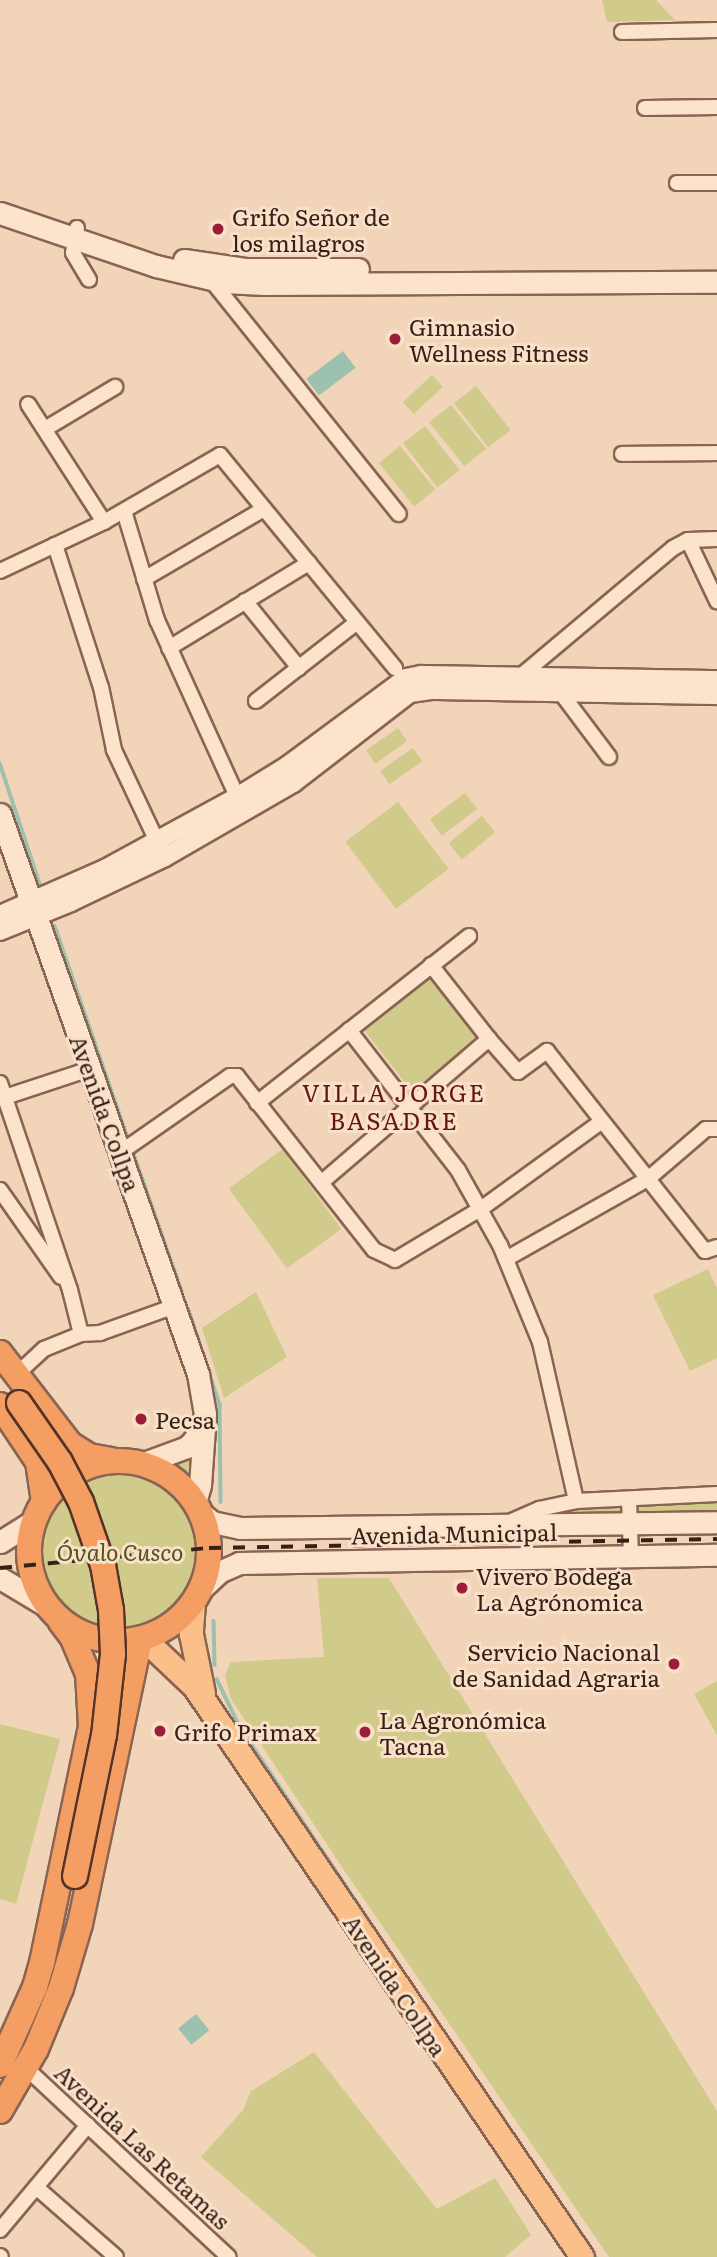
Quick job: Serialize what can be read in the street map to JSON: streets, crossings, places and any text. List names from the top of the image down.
{
  "streets": {
    "main road": ["Avenida Collpa", "Avenida Municipal"],
    "street": ["Avenida Las Retamas"]
  },
  "crossings": [
    ["Avenida Collpa", "Avenida Municipal"]
  ],
  "districts": ["VILLA JORGE BASADRE"],
  "parks": ["Óvalo Cusco"],
  "places": [
    "Grifo Señor de los milagros",
    "Gimnasio Wellness Fitness",
    "Pecsa",
    "Vivero Bodega La Agrónomica",
    "Servicio Nacional de Sanidad Agraria",
    "Grifo Primax",
    "La Agronómica Tacna"
  ]
}
